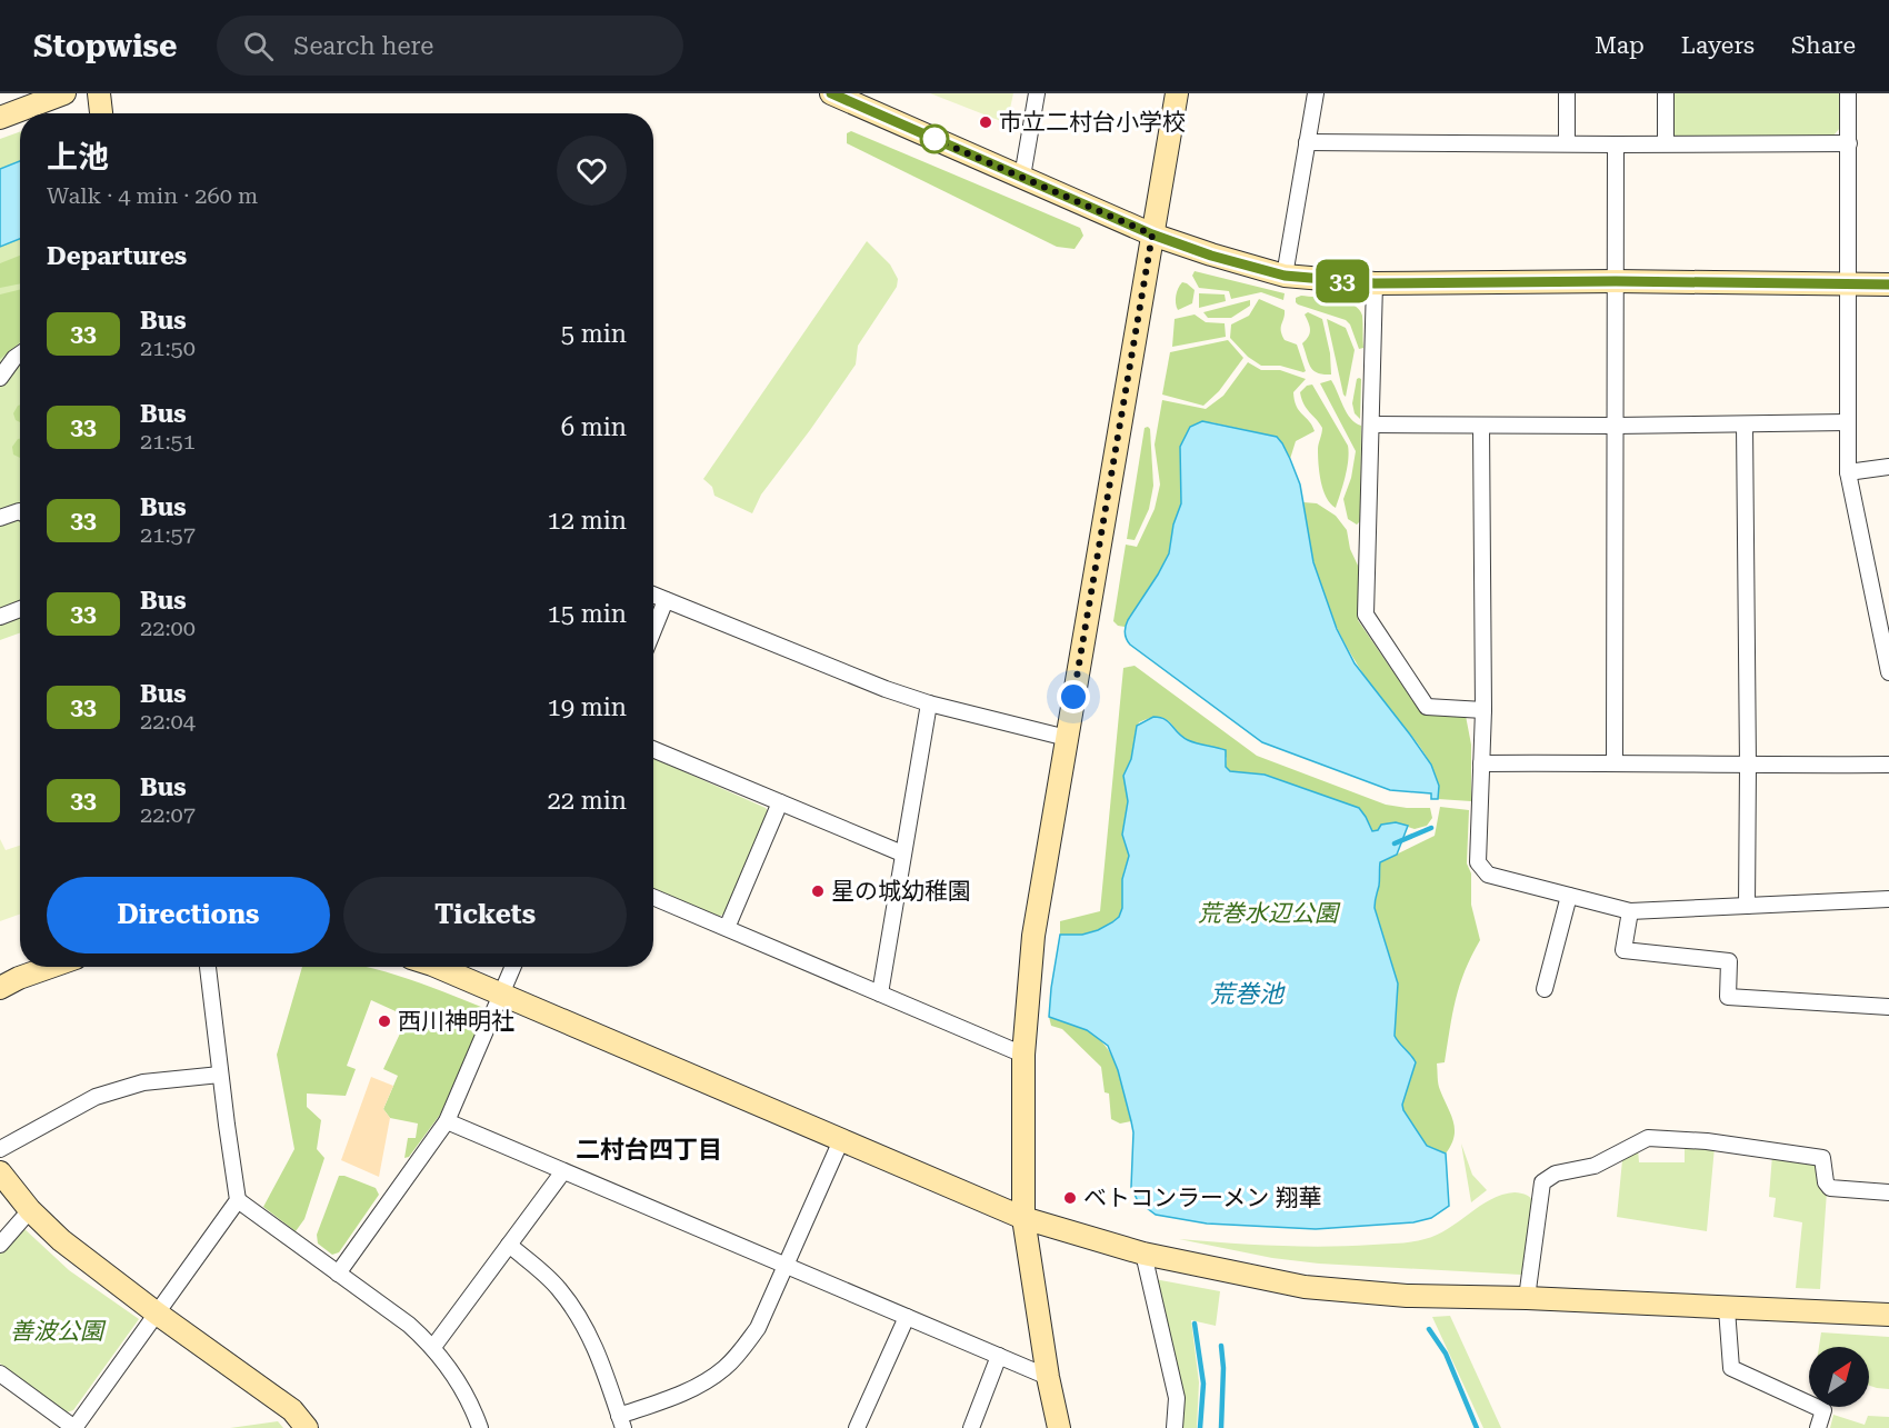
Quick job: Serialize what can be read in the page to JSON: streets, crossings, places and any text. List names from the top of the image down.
{
  "districts": ["二村台四丁目"],
  "water": ["荒巻池"],
  "parks": ["荒巻水辺公園", "善波公園"],
  "places": [
    "市立二村台小学校",
    "星の城幼稚園",
    "西川神明社",
    "ベトコンラーメン 翔華"
  ],
  "lines": ["bus line 33"],
  "north": "top right",
  "page": {
    "header": "Stopwise",
    "search": "Search here",
    "nav": ["Map", "Layers", "Share"],
    "on_map": "33",
    "heading": [
      ["上池", "Walk · 4 min · 260 m"],
      "Departures"
    ],
    "list": [
      {
        "mark": "33",
        "name": "Bus",
        "note": "21:50",
        "value": "5 min"
      },
      {
        "mark": "33",
        "name": "Bus",
        "note": "21:51",
        "value": "6 min"
      },
      {
        "mark": "33",
        "name": "Bus",
        "note": "21:57",
        "value": "12 min"
      },
      {
        "mark": "33",
        "name": "Bus",
        "note": "22:00",
        "value": "15 min"
      },
      {
        "mark": "33",
        "name": "Bus",
        "note": "22:04",
        "value": "19 min"
      },
      {
        "mark": "33",
        "name": "Bus",
        "note": "22:07",
        "value": "22 min"
      }
    ],
    "buttons": ["Directions", "Tickets"]
  }
}
